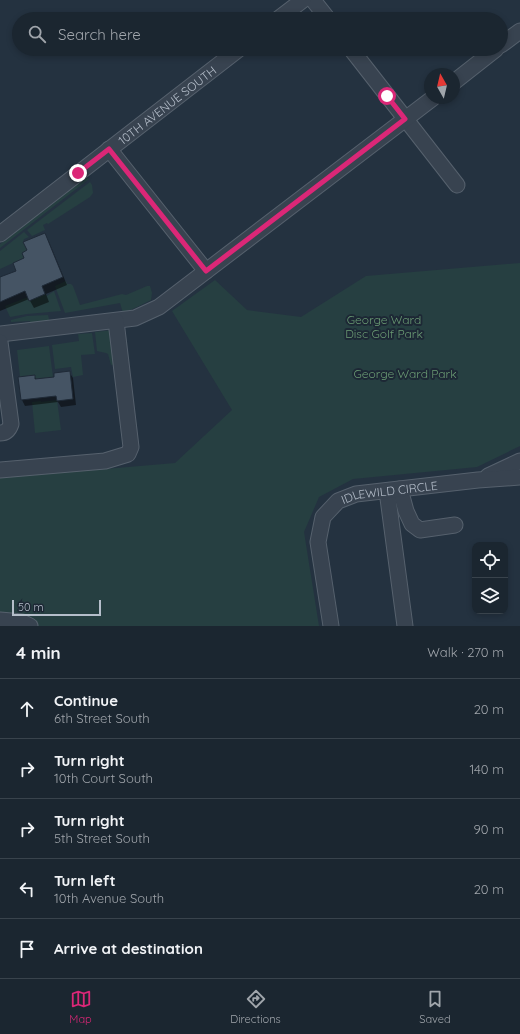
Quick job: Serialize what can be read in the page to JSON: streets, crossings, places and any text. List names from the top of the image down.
{
  "streets": {
    "street": ["10TH AVENUE SOUTH", "IDLEWILD CIRCLE"]
  },
  "parks": ["George Ward Disc Golf Park", "George Ward Park"],
  "scale_bar": "50 m",
  "north": "top",
  "page": {
    "search": "Search here",
    "scale": "50 m",
    "heading": ["4 min", "Walk · 270 m"],
    "list": [
      ["Continue", "6th Street South", "20 m"],
      ["Turn right", "10th Court South", "140 m"],
      ["Turn right", "5th Street South", "90 m"],
      ["Turn left", "10th Avenue South", "20 m"],
      "Arrive at destination"
    ],
    "nav": ["Map", "Directions", "Saved"]
  }
}
